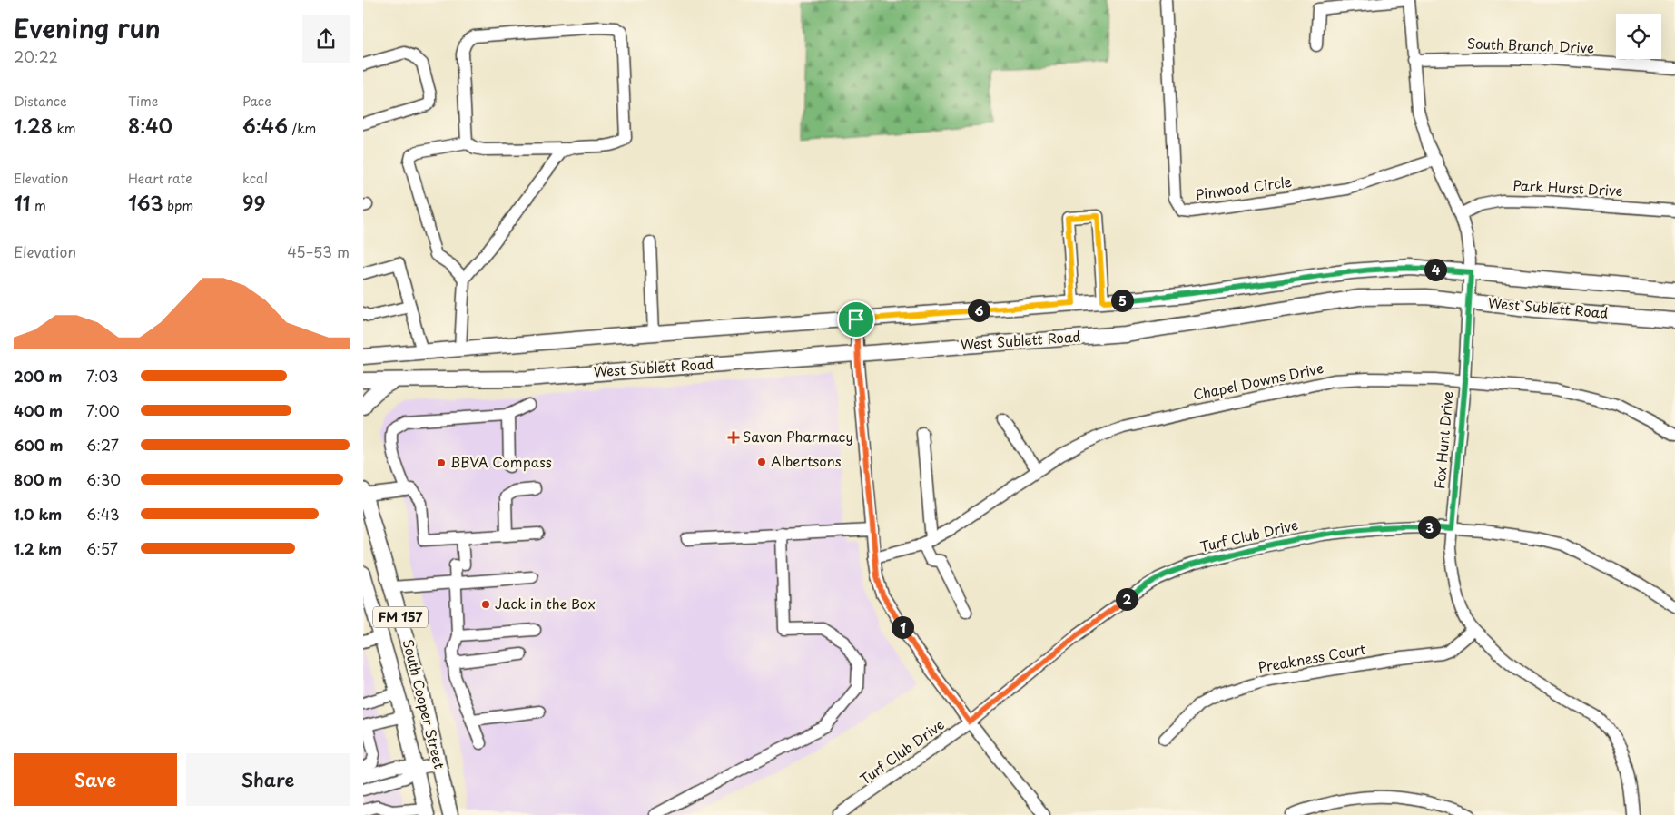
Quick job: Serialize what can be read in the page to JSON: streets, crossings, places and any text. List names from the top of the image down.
{
  "streets": {
    "main road": ["West Sublett Road", "FM 157", "South Cooper Street"],
    "street": [
      "South Branch Drive",
      "Pinwood Circle",
      "Park Hurst Drive",
      "Chapel Downs Drive",
      "Fox Hunt Drive",
      "Turf Club Drive",
      "Preakness Court"
    ]
  },
  "crossings": [
    ["South Branch Drive", "Fox Hunt Drive"],
    ["Pinwood Circle", "Fox Hunt Drive"],
    ["Park Hurst Drive", "Fox Hunt Drive"],
    ["West Sublett Road", "Fox Hunt Drive"],
    ["Chapel Downs Drive", "Fox Hunt Drive"],
    ["Fox Hunt Drive", "Turf Club Drive"],
    ["Fox Hunt Drive", "Preakness Court"]
  ],
  "places": {
    "health": ["Savon Pharmacy"],
    "other": ["Albertsons", "BBVA Compass", "Jack in the Box"]
  },
  "page": {
    "heading": ["Evening run", "20:22"],
    "stats": [
      ["Distance", "1.28 km"],
      ["Time", "8:40"],
      ["Pace", "6:46 /km"],
      ["Elevation", "11 m"],
      ["Heart rate", "163 bpm"],
      ["kcal", "99"]
    ],
    "chart": ["Elevation", "45–53 m"],
    "pins": [
      "4",
      "5",
      "6",
      "3",
      "2",
      "1"
    ],
    "list": [
      {
        "name": "200 m",
        "note": "7:03"
      },
      {
        "name": "400 m",
        "note": "7:00"
      },
      {
        "name": "600 m",
        "note": "6:27"
      },
      {
        "name": "800 m",
        "note": "6:30"
      },
      {
        "name": "1.0 km",
        "note": "6:43"
      },
      {
        "name": "1.2 km",
        "note": "6:57"
      }
    ],
    "buttons": ["Save", "Share"]
  }
}
